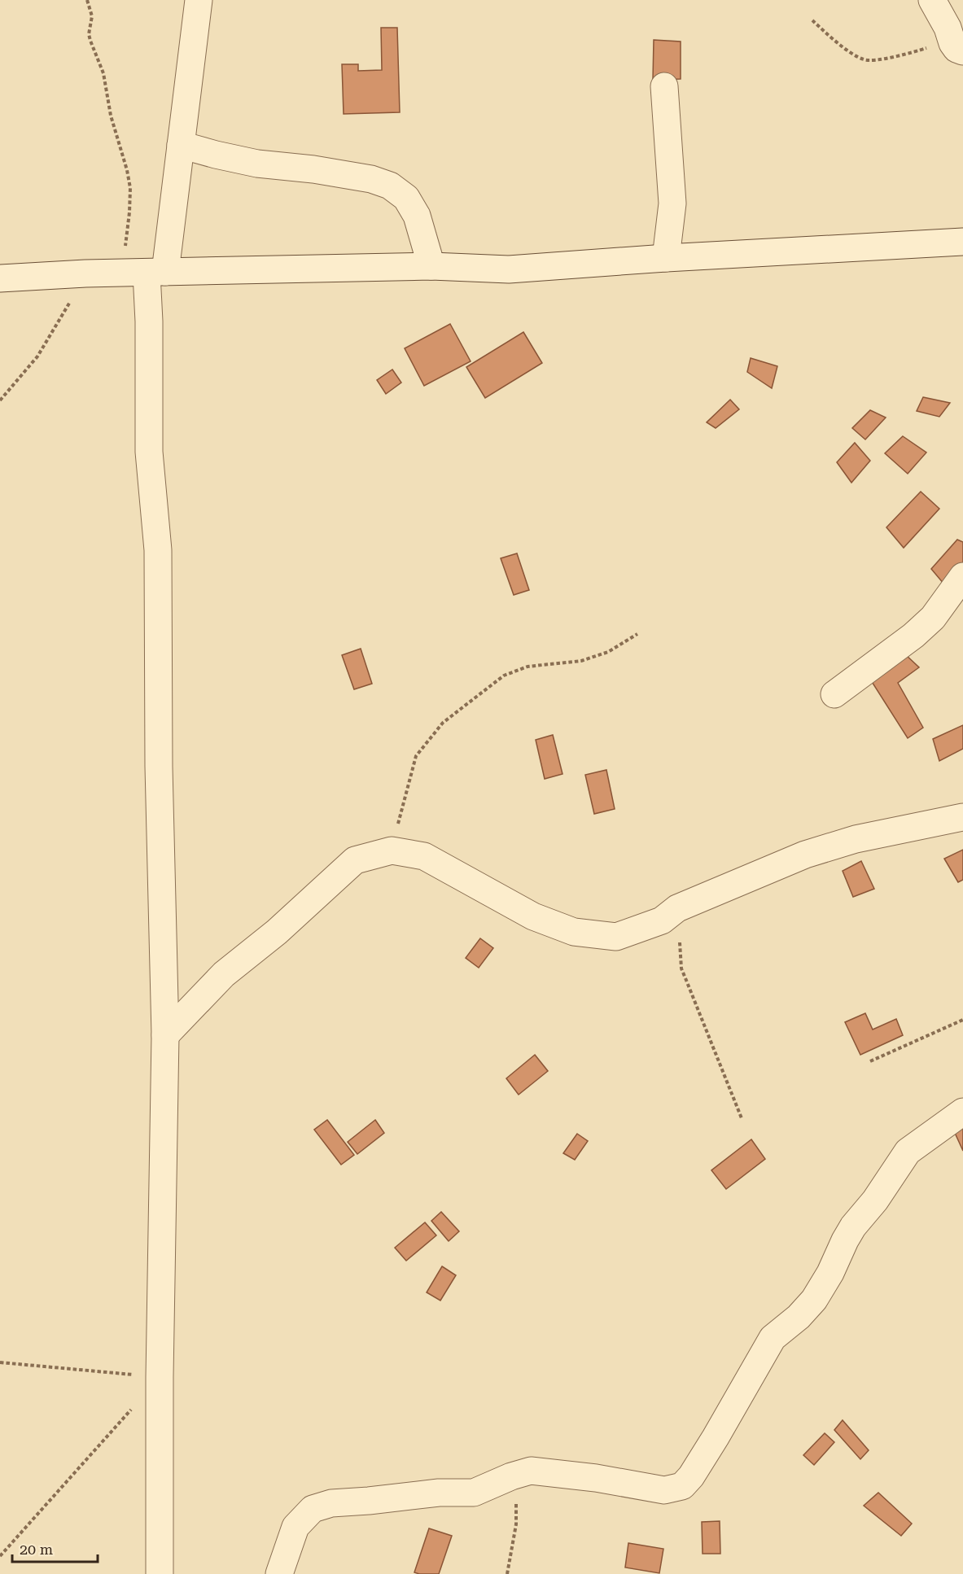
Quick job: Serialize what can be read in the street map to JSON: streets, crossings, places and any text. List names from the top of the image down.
{
  "scale_bar": "20 m"
}
